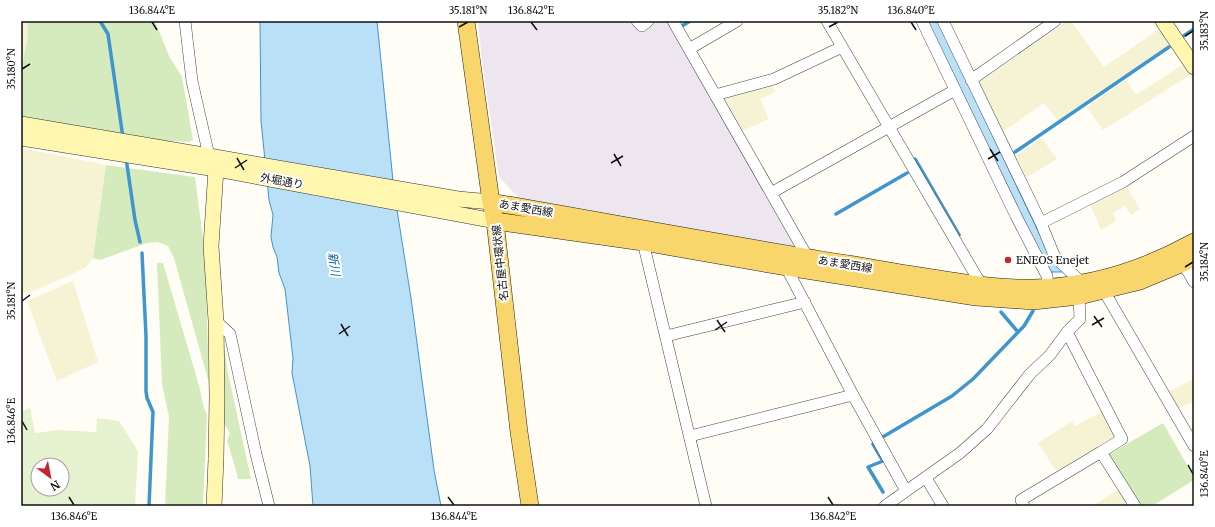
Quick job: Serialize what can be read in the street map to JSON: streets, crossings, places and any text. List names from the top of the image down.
{
  "streets": {
    "main road": ["外堀通り", "あま愛西線", "名古屋中環状線"]
  },
  "crossings": [
    ["外堀通り", "あま愛西線"],
    ["外堀通り", "名古屋中環状線"],
    ["あま愛西線", "名古屋中環状線"]
  ],
  "water": ["新川"],
  "places": ["ENEOS Enejet"],
  "north": "bottom right",
  "coordinates": [
    "136.844°E",
    "35.181°N",
    "136.842°E",
    "35.182°N",
    "136.840°E",
    "35.183°N",
    "35.180°N",
    "35.184°N",
    "136.846°E"
  ]
}
